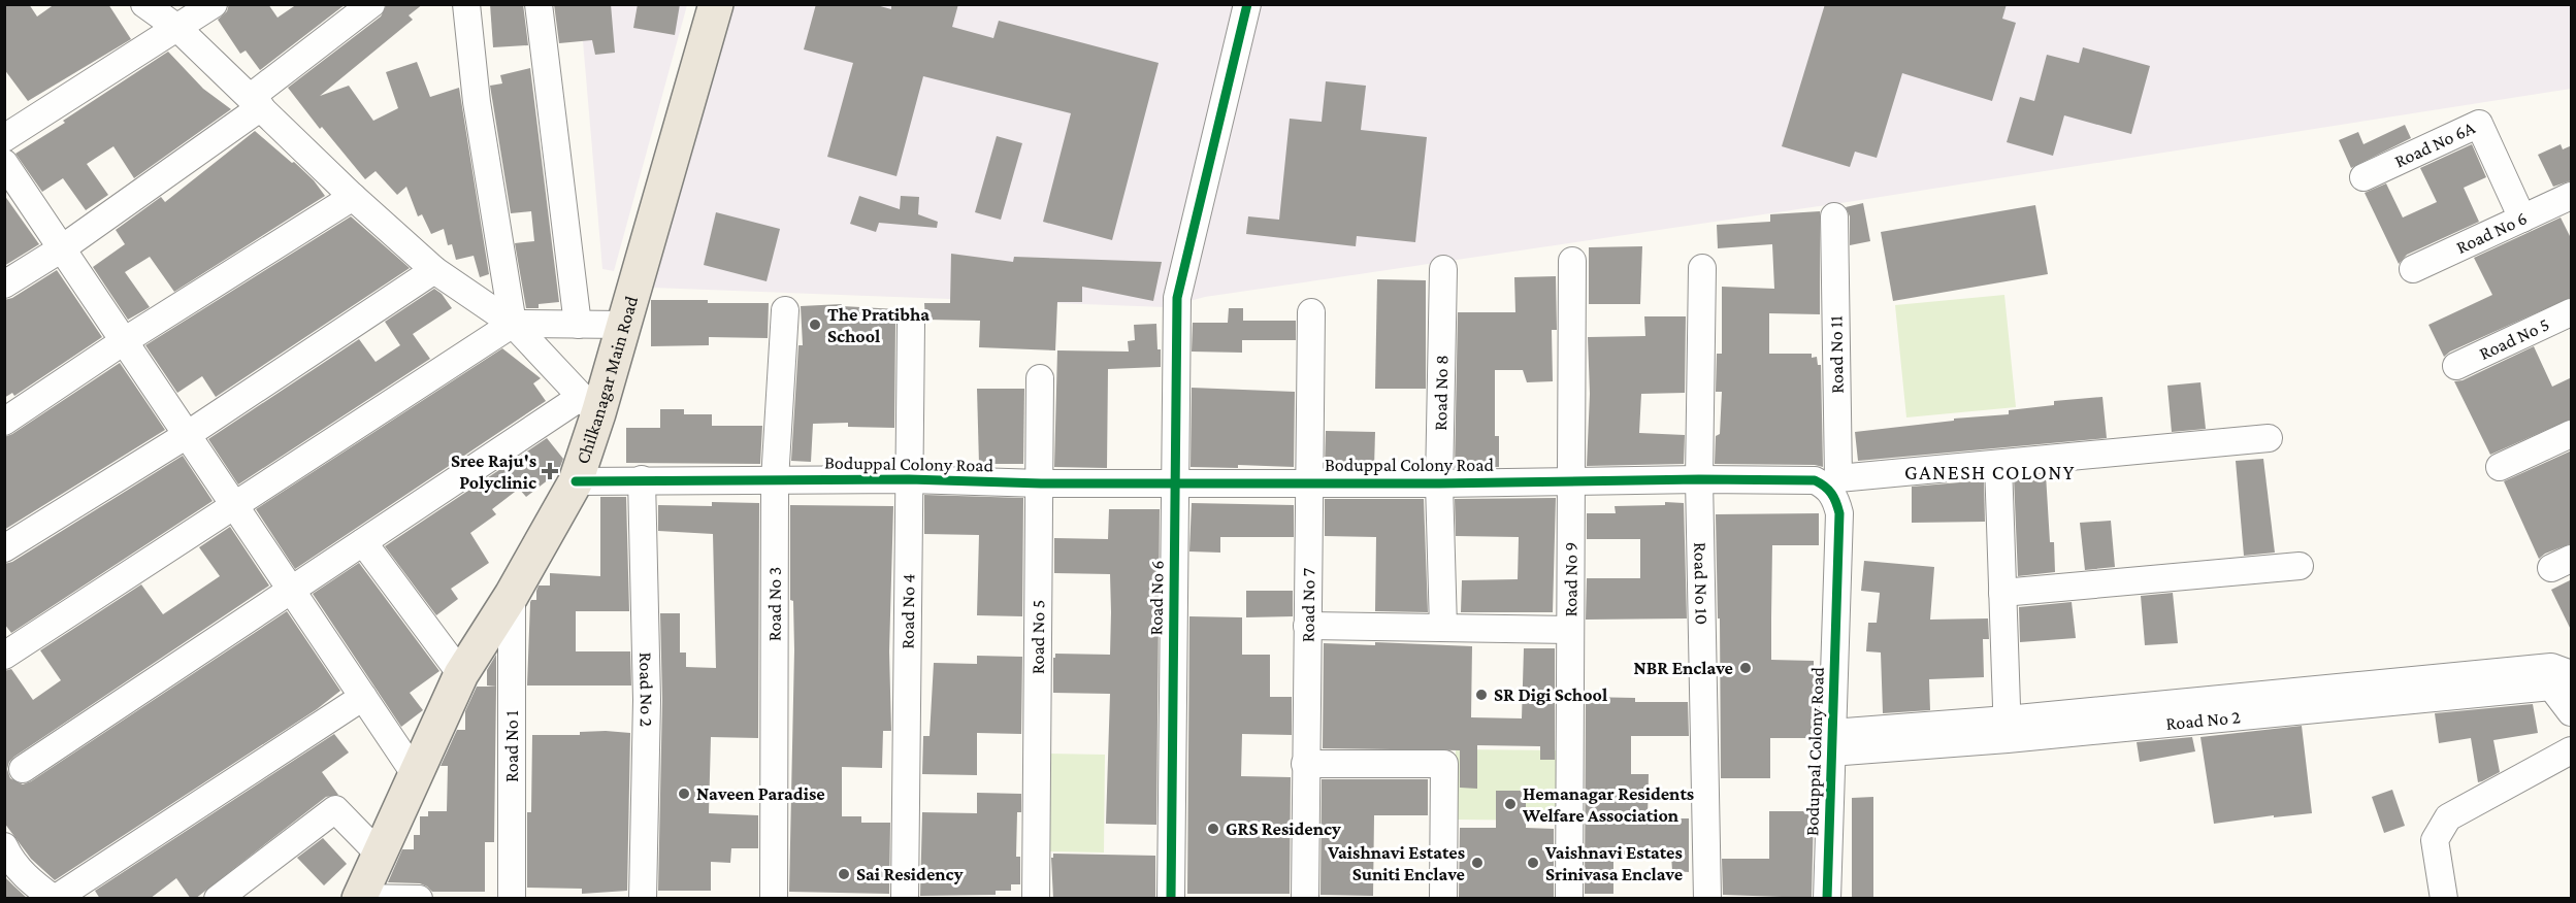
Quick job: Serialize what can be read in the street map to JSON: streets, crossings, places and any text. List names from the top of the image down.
{
  "streets": {
    "main road": ["Chilkanagar Main Road"],
    "street": [
      "Road No 6A",
      "Road No 6",
      "Road No 5",
      "Road No 11",
      "Road No 8",
      "Boduppal Colony Road",
      "Road No 9",
      "Road No 10",
      "Road No 3",
      "Road No 7",
      "Road No 4",
      "Road No 2",
      "Road No 1"
    ]
  },
  "crossings": [
    ["Road No 6A", "Road No 6"],
    ["Road No 6", "Boduppal Colony Road"],
    ["Road No 5", "Boduppal Colony Road"],
    ["Road No 11", "Boduppal Colony Road"],
    ["Chilkanagar Main Road", "Boduppal Colony Road"],
    ["Chilkanagar Main Road", "Road No 1"],
    ["Road No 8", "Boduppal Colony Road"],
    ["Boduppal Colony Road", "Road No 9"],
    ["Boduppal Colony Road", "Road No 10"],
    ["Boduppal Colony Road", "Road No 3"],
    ["Boduppal Colony Road", "Road No 7"],
    ["Boduppal Colony Road", "Road No 4"],
    ["Boduppal Colony Road", "Road No 2"]
  ],
  "districts": ["GANESH COLONY"],
  "places": {
    "other": [
      "The Pratibha School",
      "NBR Enclave",
      "SR Digi School",
      "Naveen Paradise",
      "Hemanagar Residents Welfare Association",
      "GRS Residency",
      "Vaishnavi Estates Suniti Enclave",
      "Vaishnavi Estates Srinivasa Enclave",
      "Sai Residency"
    ],
    "health": ["Sree Raju's Polyclinic"]
  }
}
